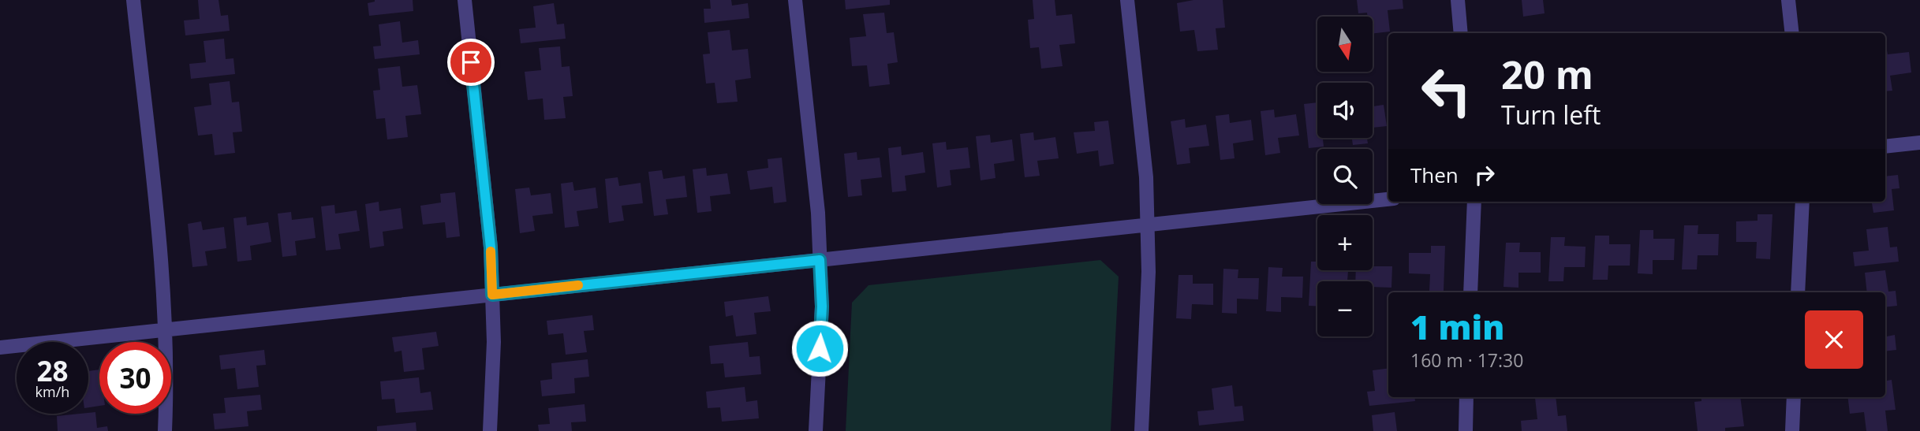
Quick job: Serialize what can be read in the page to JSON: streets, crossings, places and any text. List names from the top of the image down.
{
  "north": "bottom",
  "page": {
    "map_buttons": ["+", "−"],
    "turn": ["20 m", "Turn left"],
    "then": "Then",
    "heading": ["1 min", "160 m · 17:30"],
    "speed": "28 km/h",
    "limit": "30"
  }
}
